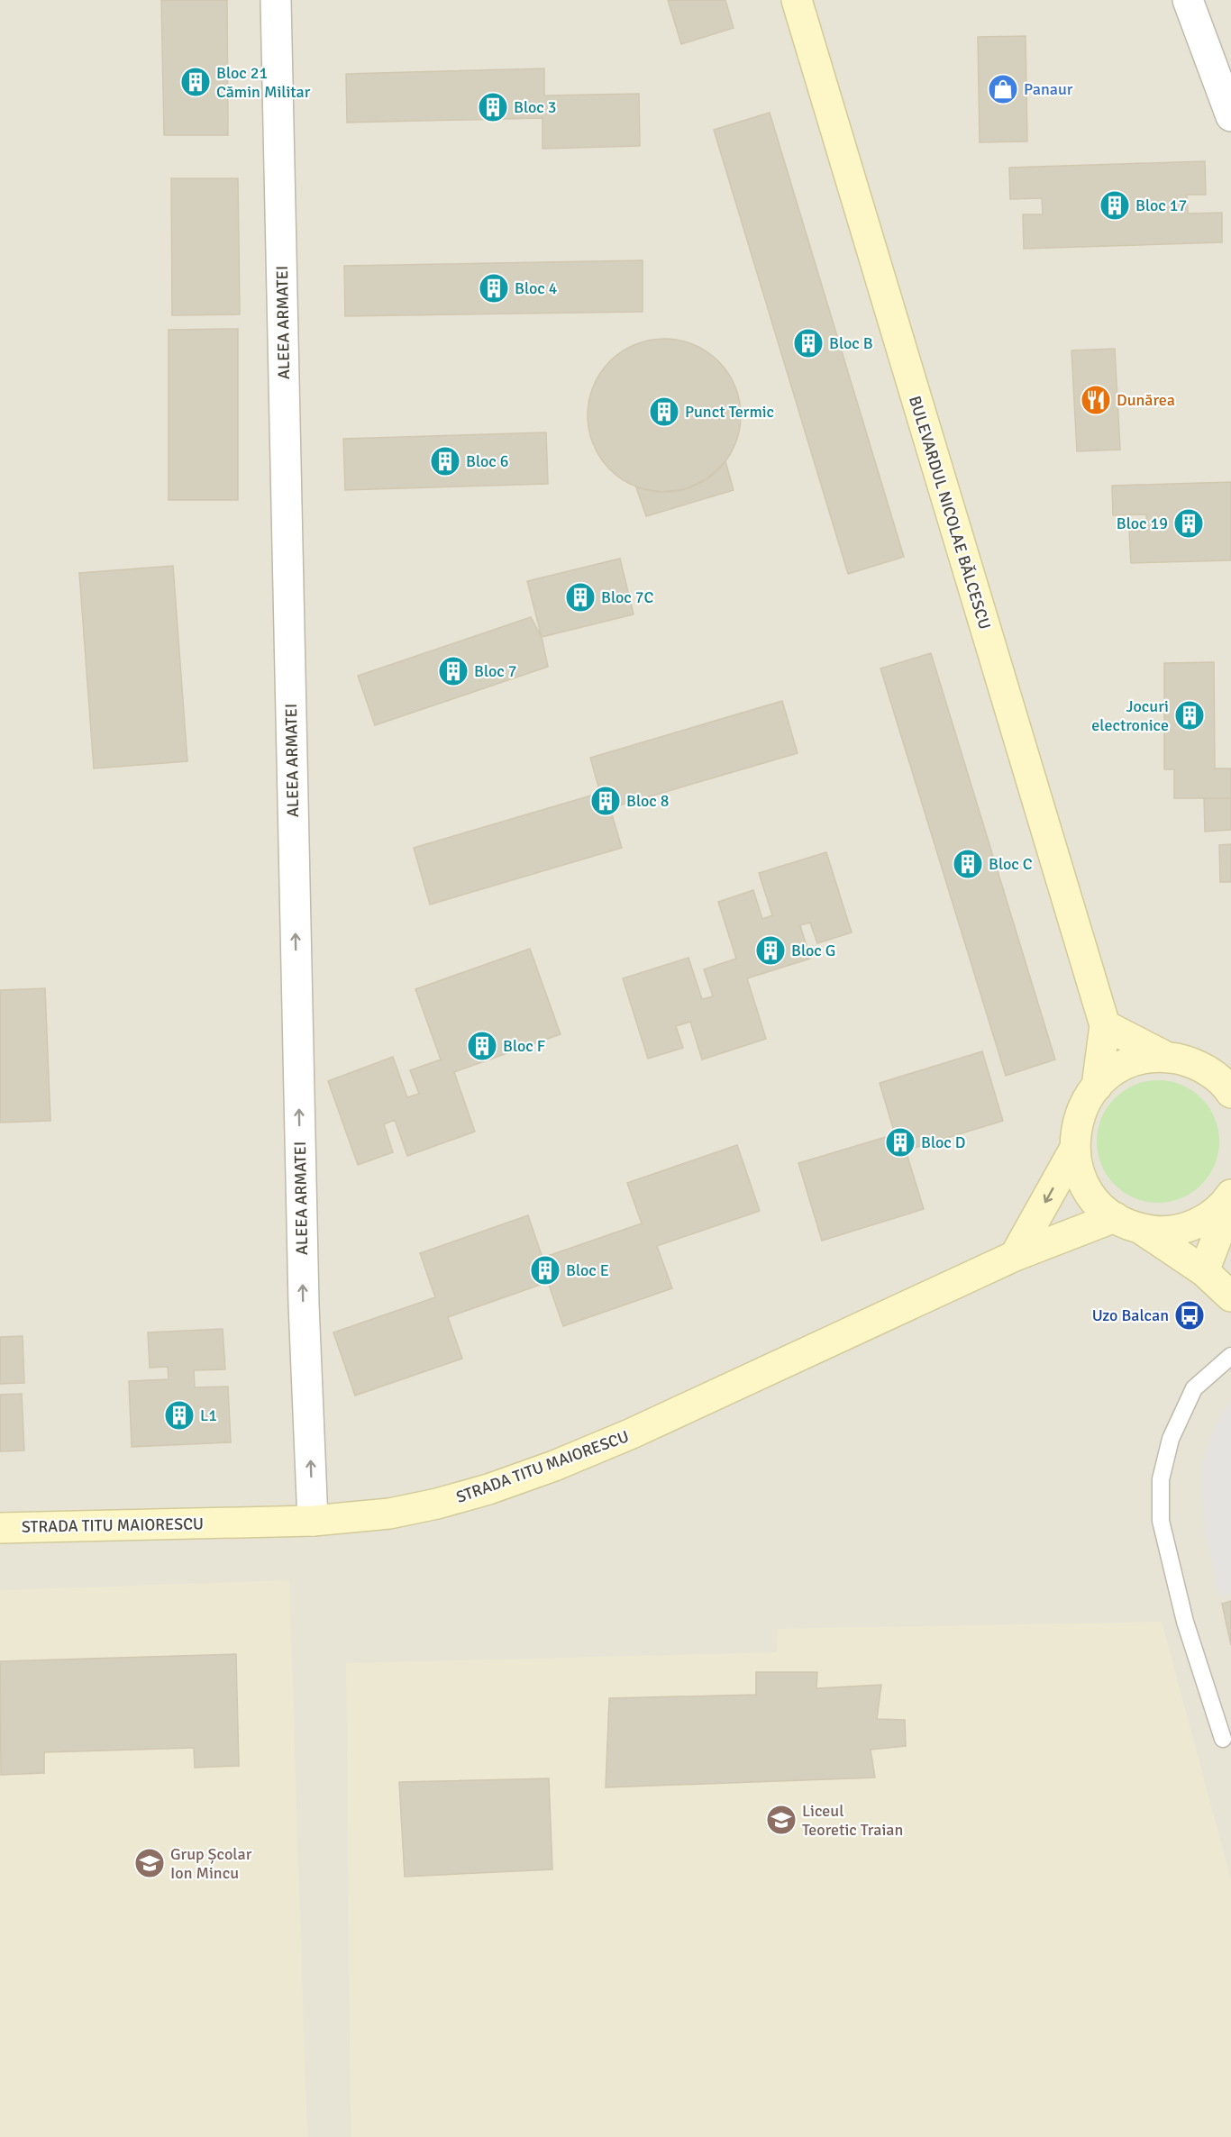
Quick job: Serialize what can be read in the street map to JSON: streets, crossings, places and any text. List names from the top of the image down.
{
  "streets": {
    "main road": ["BULEVARDUL NICOLAE BĂLCESCU", "STRADA TITU MAIORESCU"],
    "street": ["ALEEA ARMATEI"]
  },
  "crossings": [
    ["ALEEA ARMATEI", "STRADA TITU MAIORESCU"]
  ],
  "one_way": ["ALEEA ARMATEI"],
  "places": {
    "building": [
      "Bloc 21 Cămin Militar",
      "Bloc 3",
      "Bloc 17",
      "Bloc 4",
      "Bloc B",
      "Punct Termic",
      "Bloc 6",
      "Bloc 19",
      "Bloc 7C",
      "Bloc 7",
      "Jocuri electronice",
      "Bloc 8",
      "Bloc C",
      "Bloc G",
      "Bloc F",
      "Bloc D",
      "Bloc E",
      "L1"
    ],
    "shop": ["Panaur"],
    "restaurant": ["Dunărea"],
    "bus stop": ["Uzo Balcan"],
    "school or university": ["Liceul Teoretic Traian", "Grup Școlar Ion Mincu"]
  }
}
